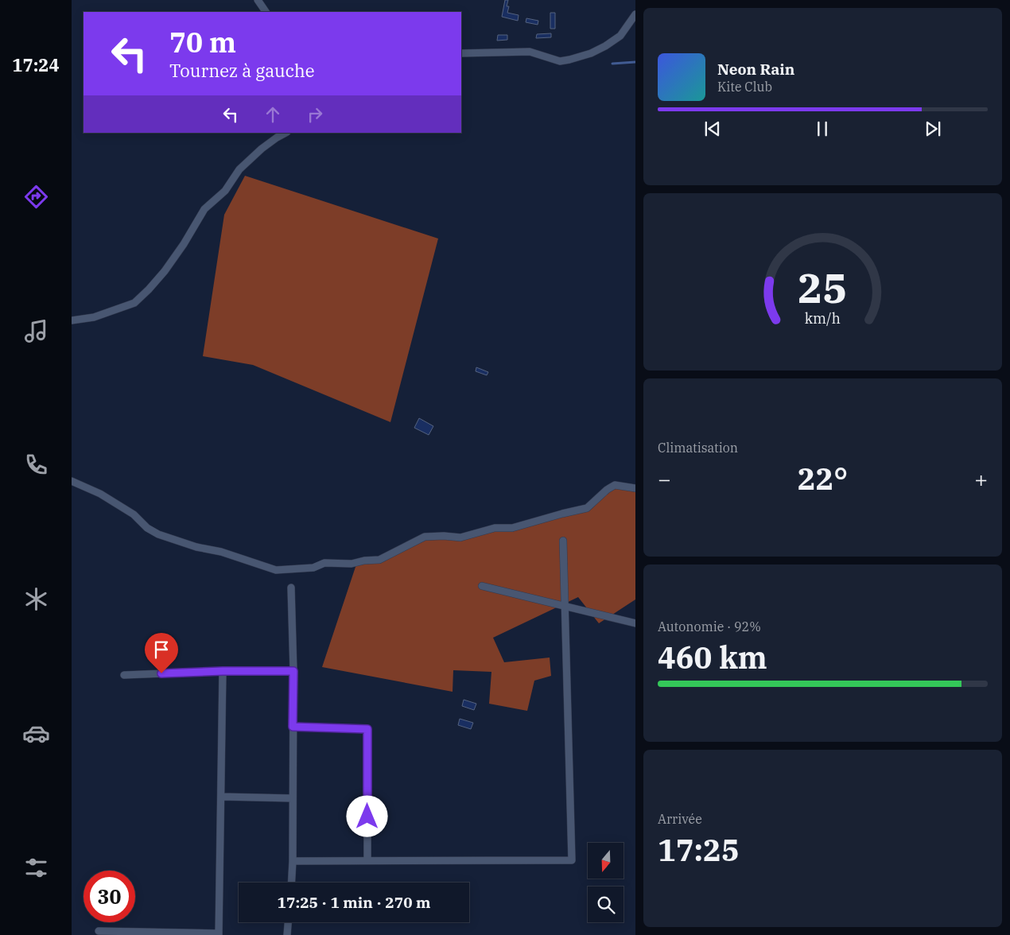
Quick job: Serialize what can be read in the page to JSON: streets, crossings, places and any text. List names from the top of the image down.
{
  "north": "bottom",
  "page": {
    "tabs": "17:24",
    "turn": ["70 m", "Tournez à gauche"],
    "song": ["Neon Rain", "Kite Club"],
    "tile": [
      "Climatisation",
      ["Autonomie · 92%", "460 km"],
      ["Arrivée", "17:25"]
    ],
    "heat": ["−", "22°", "+"],
    "limit": "30",
    "trip": "17:25 · 1 min · 270 m",
    "gauge": ["25", "km/h"]
  }
}
